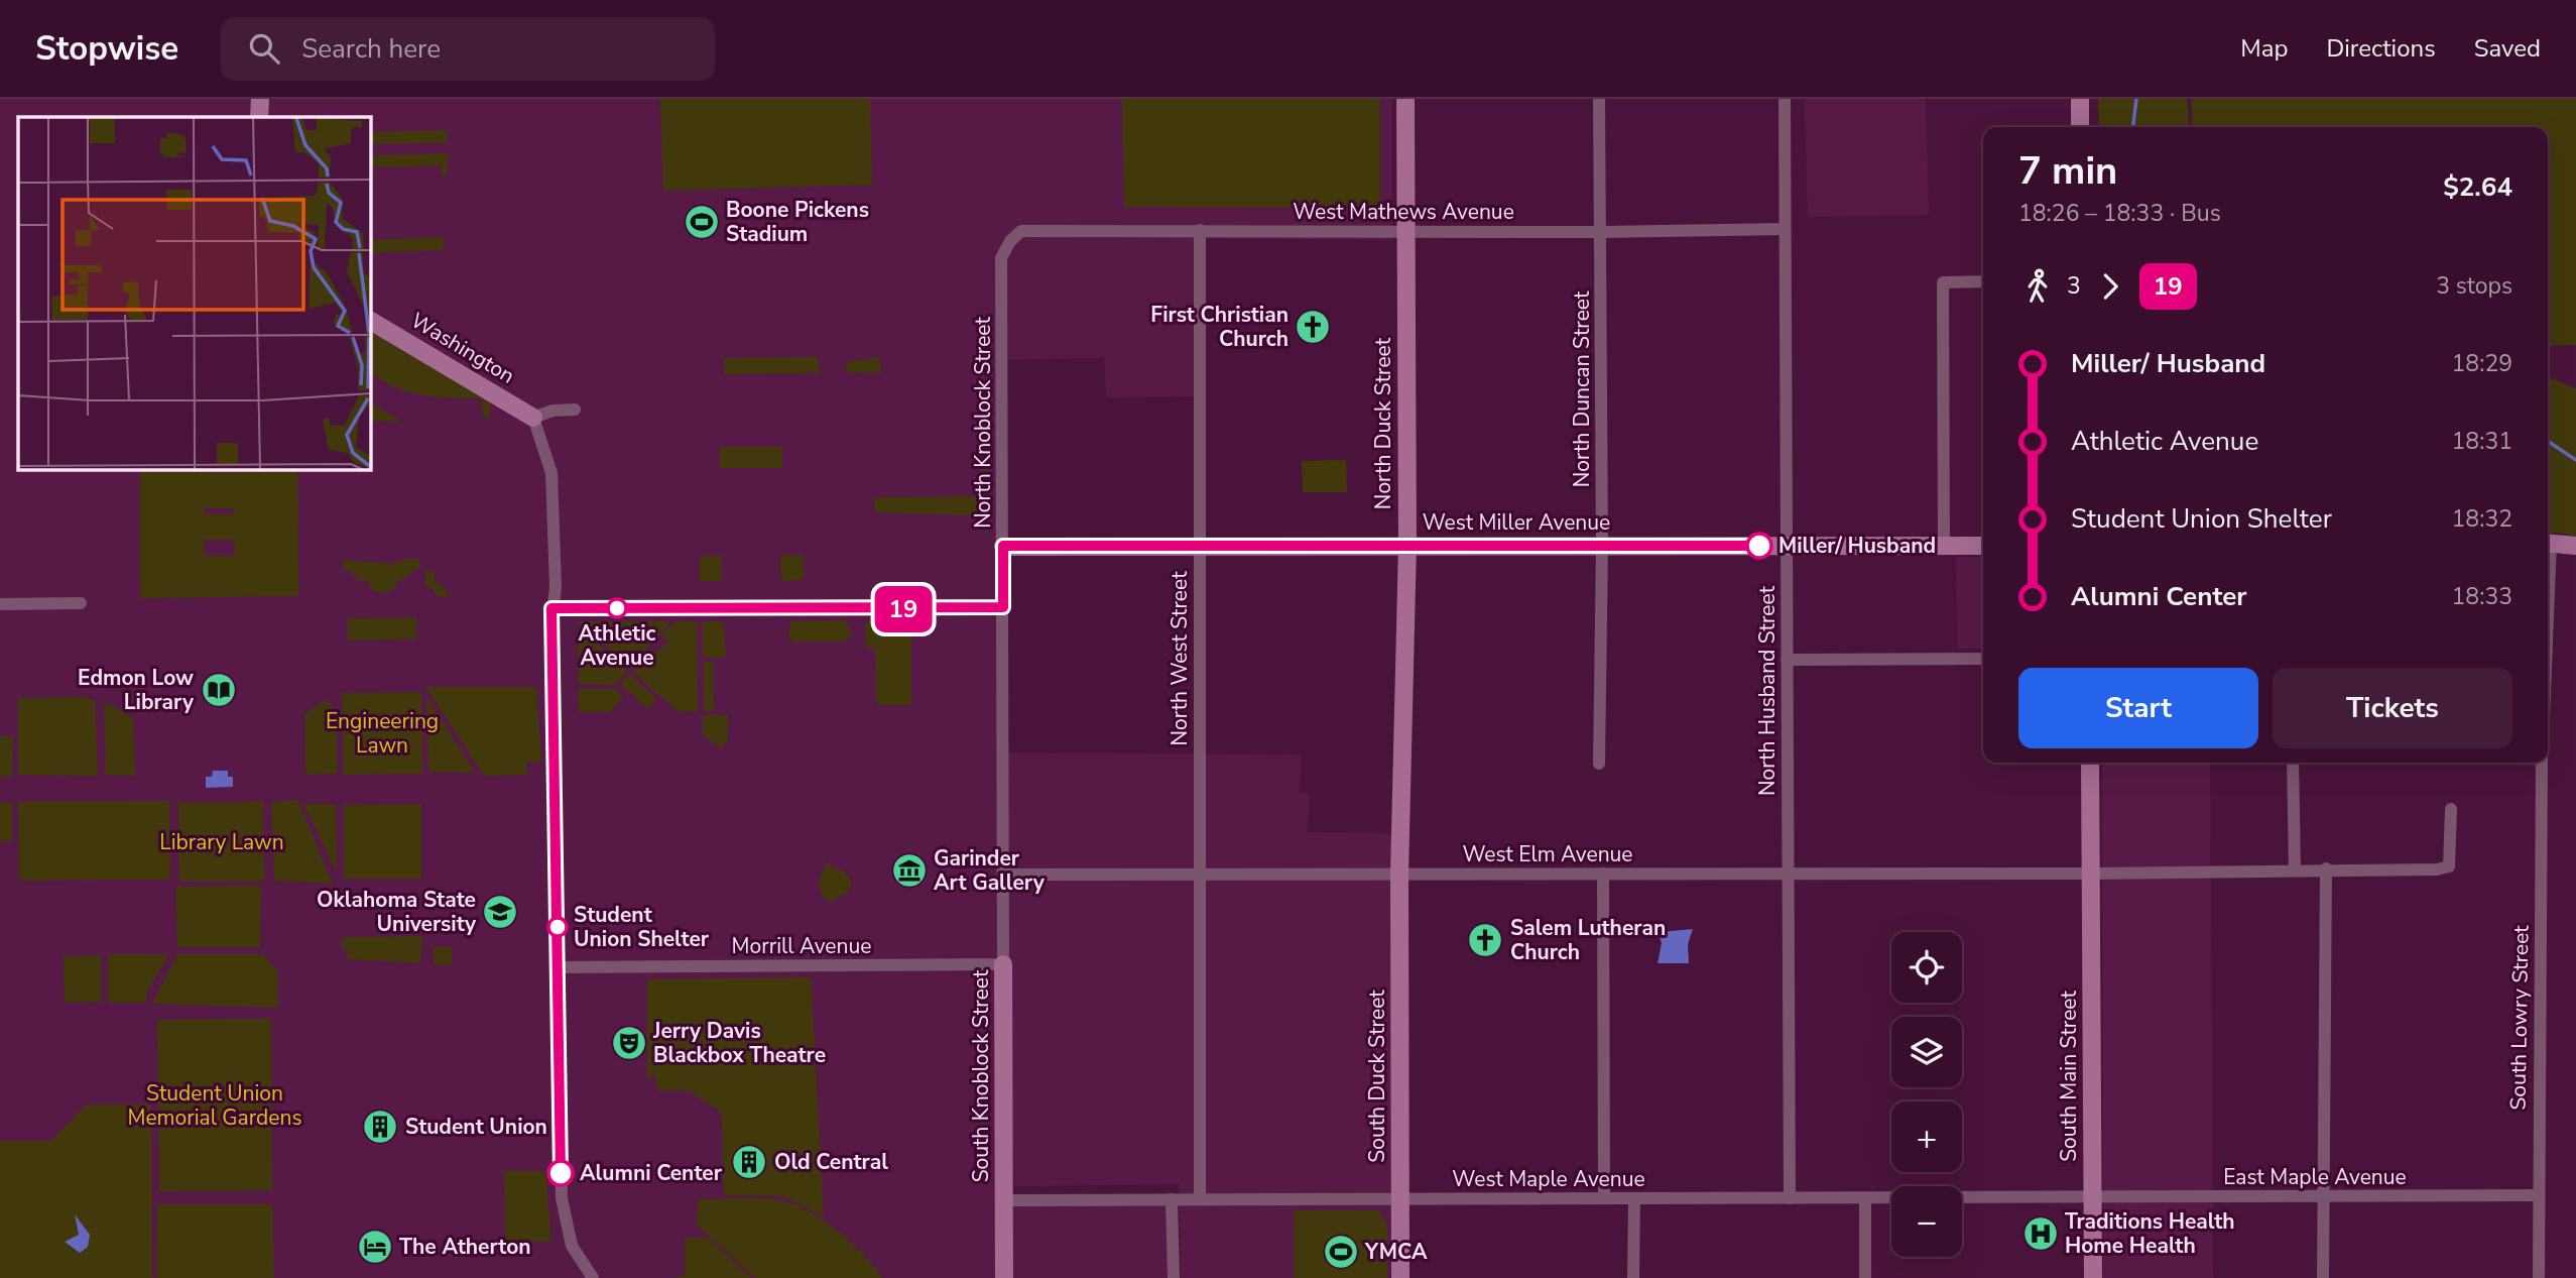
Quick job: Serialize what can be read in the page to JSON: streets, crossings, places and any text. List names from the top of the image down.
{
  "streets": {
    "main road": [
      "Washington",
      "North Duck Street",
      "West Miller Avenue",
      "South Knoblock Street",
      "South Duck Street",
      "South Main Street"
    ],
    "street": [
      "West Mathews Avenue",
      "North Duncan Street",
      "North Knoblock Street",
      "North West Street",
      "North Husband Street",
      "West Elm Avenue",
      "Morrill Avenue",
      "South Lowry Street",
      "East Maple Avenue",
      "West Maple Avenue"
    ]
  },
  "crossings": [
    ["West Mathews Avenue", "North Duncan Street"],
    ["West Mathews Avenue", "North Knoblock Street"],
    ["West Mathews Avenue", "North Duck Street"],
    ["West Mathews Avenue", "North West Street"],
    ["West Mathews Avenue", "North Husband Street"],
    ["North Duncan Street", "West Miller Avenue"],
    ["North Knoblock Street", "West Miller Avenue"],
    ["North Knoblock Street", "West Elm Avenue"],
    ["North Knoblock Street", "South Knoblock Street"],
    ["North Duck Street", "West Miller Avenue"],
    ["North Duck Street", "West Elm Avenue"],
    ["North Duck Street", "South Duck Street"],
    ["West Miller Avenue", "North West Street"],
    ["West Miller Avenue", "North Husband Street"],
    ["North West Street", "West Elm Avenue"],
    ["North West Street", "West Maple Avenue"],
    ["North Husband Street", "West Elm Avenue"],
    ["North Husband Street", "West Maple Avenue"],
    ["West Elm Avenue", "South Knoblock Street"],
    ["West Elm Avenue", "South Duck Street"],
    ["West Elm Avenue", "South Main Street"],
    ["Morrill Avenue", "South Knoblock Street"],
    ["South Lowry Street", "East Maple Avenue"],
    ["South Knoblock Street", "West Maple Avenue"],
    ["South Duck Street", "West Maple Avenue"],
    ["South Main Street", "East Maple Avenue"],
    ["South Main Street", "West Maple Avenue"],
    ["East Maple Avenue", "West Maple Avenue"]
  ],
  "parks": ["Engineering Lawn", "Library Lawn", "Student Union Memorial Gardens"],
  "places": {
    "sports": ["Boone Pickens Stadium", "YMCA"],
    "church": ["First Christian Church", "Salem Lutheran Church"],
    "other": [
      "Miller/ Husband",
      "Athletic Avenue",
      "Student Union Shelter",
      "Alumni Center"
    ],
    "library": ["Edmon Low Library"],
    "museum": ["Garinder Art Gallery"],
    "school or university": ["Oklahoma State University"],
    "theatre": ["Jerry Davis Blackbox Theatre"],
    "building": ["Student Union", "Old Central"],
    "hospital": ["Traditions Health Home Health"],
    "hotel": ["The Atherton"]
  },
  "lines": ["bus line 19"],
  "page": {
    "header": "Stopwise",
    "search": "Search here",
    "nav": ["Map", "Directions", "Saved"],
    "on_map": "19",
    "heading": ["7 min", "18:26 – 18:33 · Bus", "$2.64"],
    "legs": ["3", "19", "3 stops"],
    "list": [
      {
        "name": "Miller/ Husband",
        "value": "18:29"
      },
      {
        "name": "Athletic Avenue",
        "value": "18:31"
      },
      {
        "name": "Student Union Shelter",
        "value": "18:32"
      },
      {
        "name": "Alumni Center",
        "value": "18:33"
      }
    ],
    "buttons": ["Start", "Tickets"],
    "map_buttons": ["+", "−"]
  }
}
